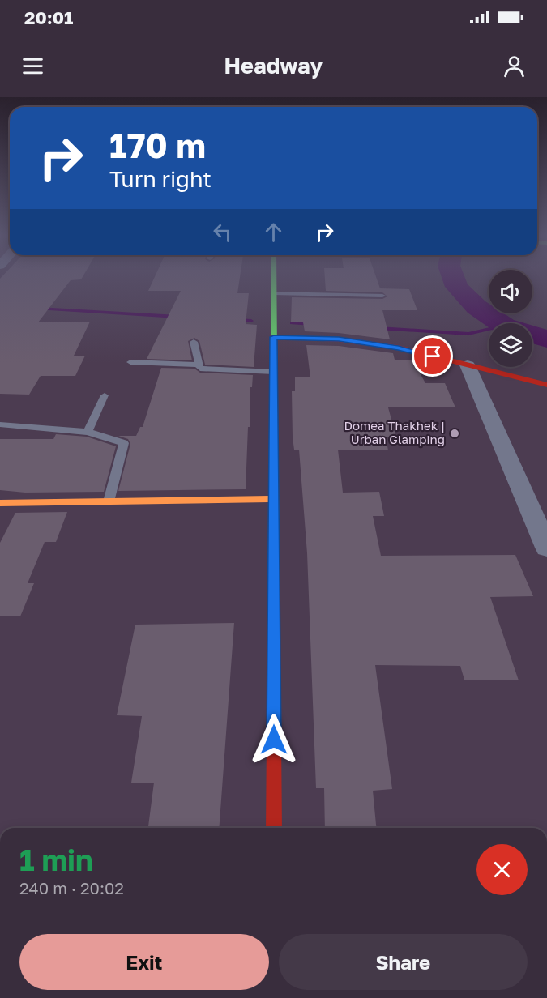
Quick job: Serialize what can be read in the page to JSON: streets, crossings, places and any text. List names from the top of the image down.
{
  "places": ["Domea Thakhek | Urban Glamping"],
  "page": {
    "status": "20:01",
    "header": "Headway",
    "turn": ["170 m", "Turn right"],
    "heading": ["1 min", "240 m · 20:02"],
    "buttons": ["Exit", "Share"]
  }
}
